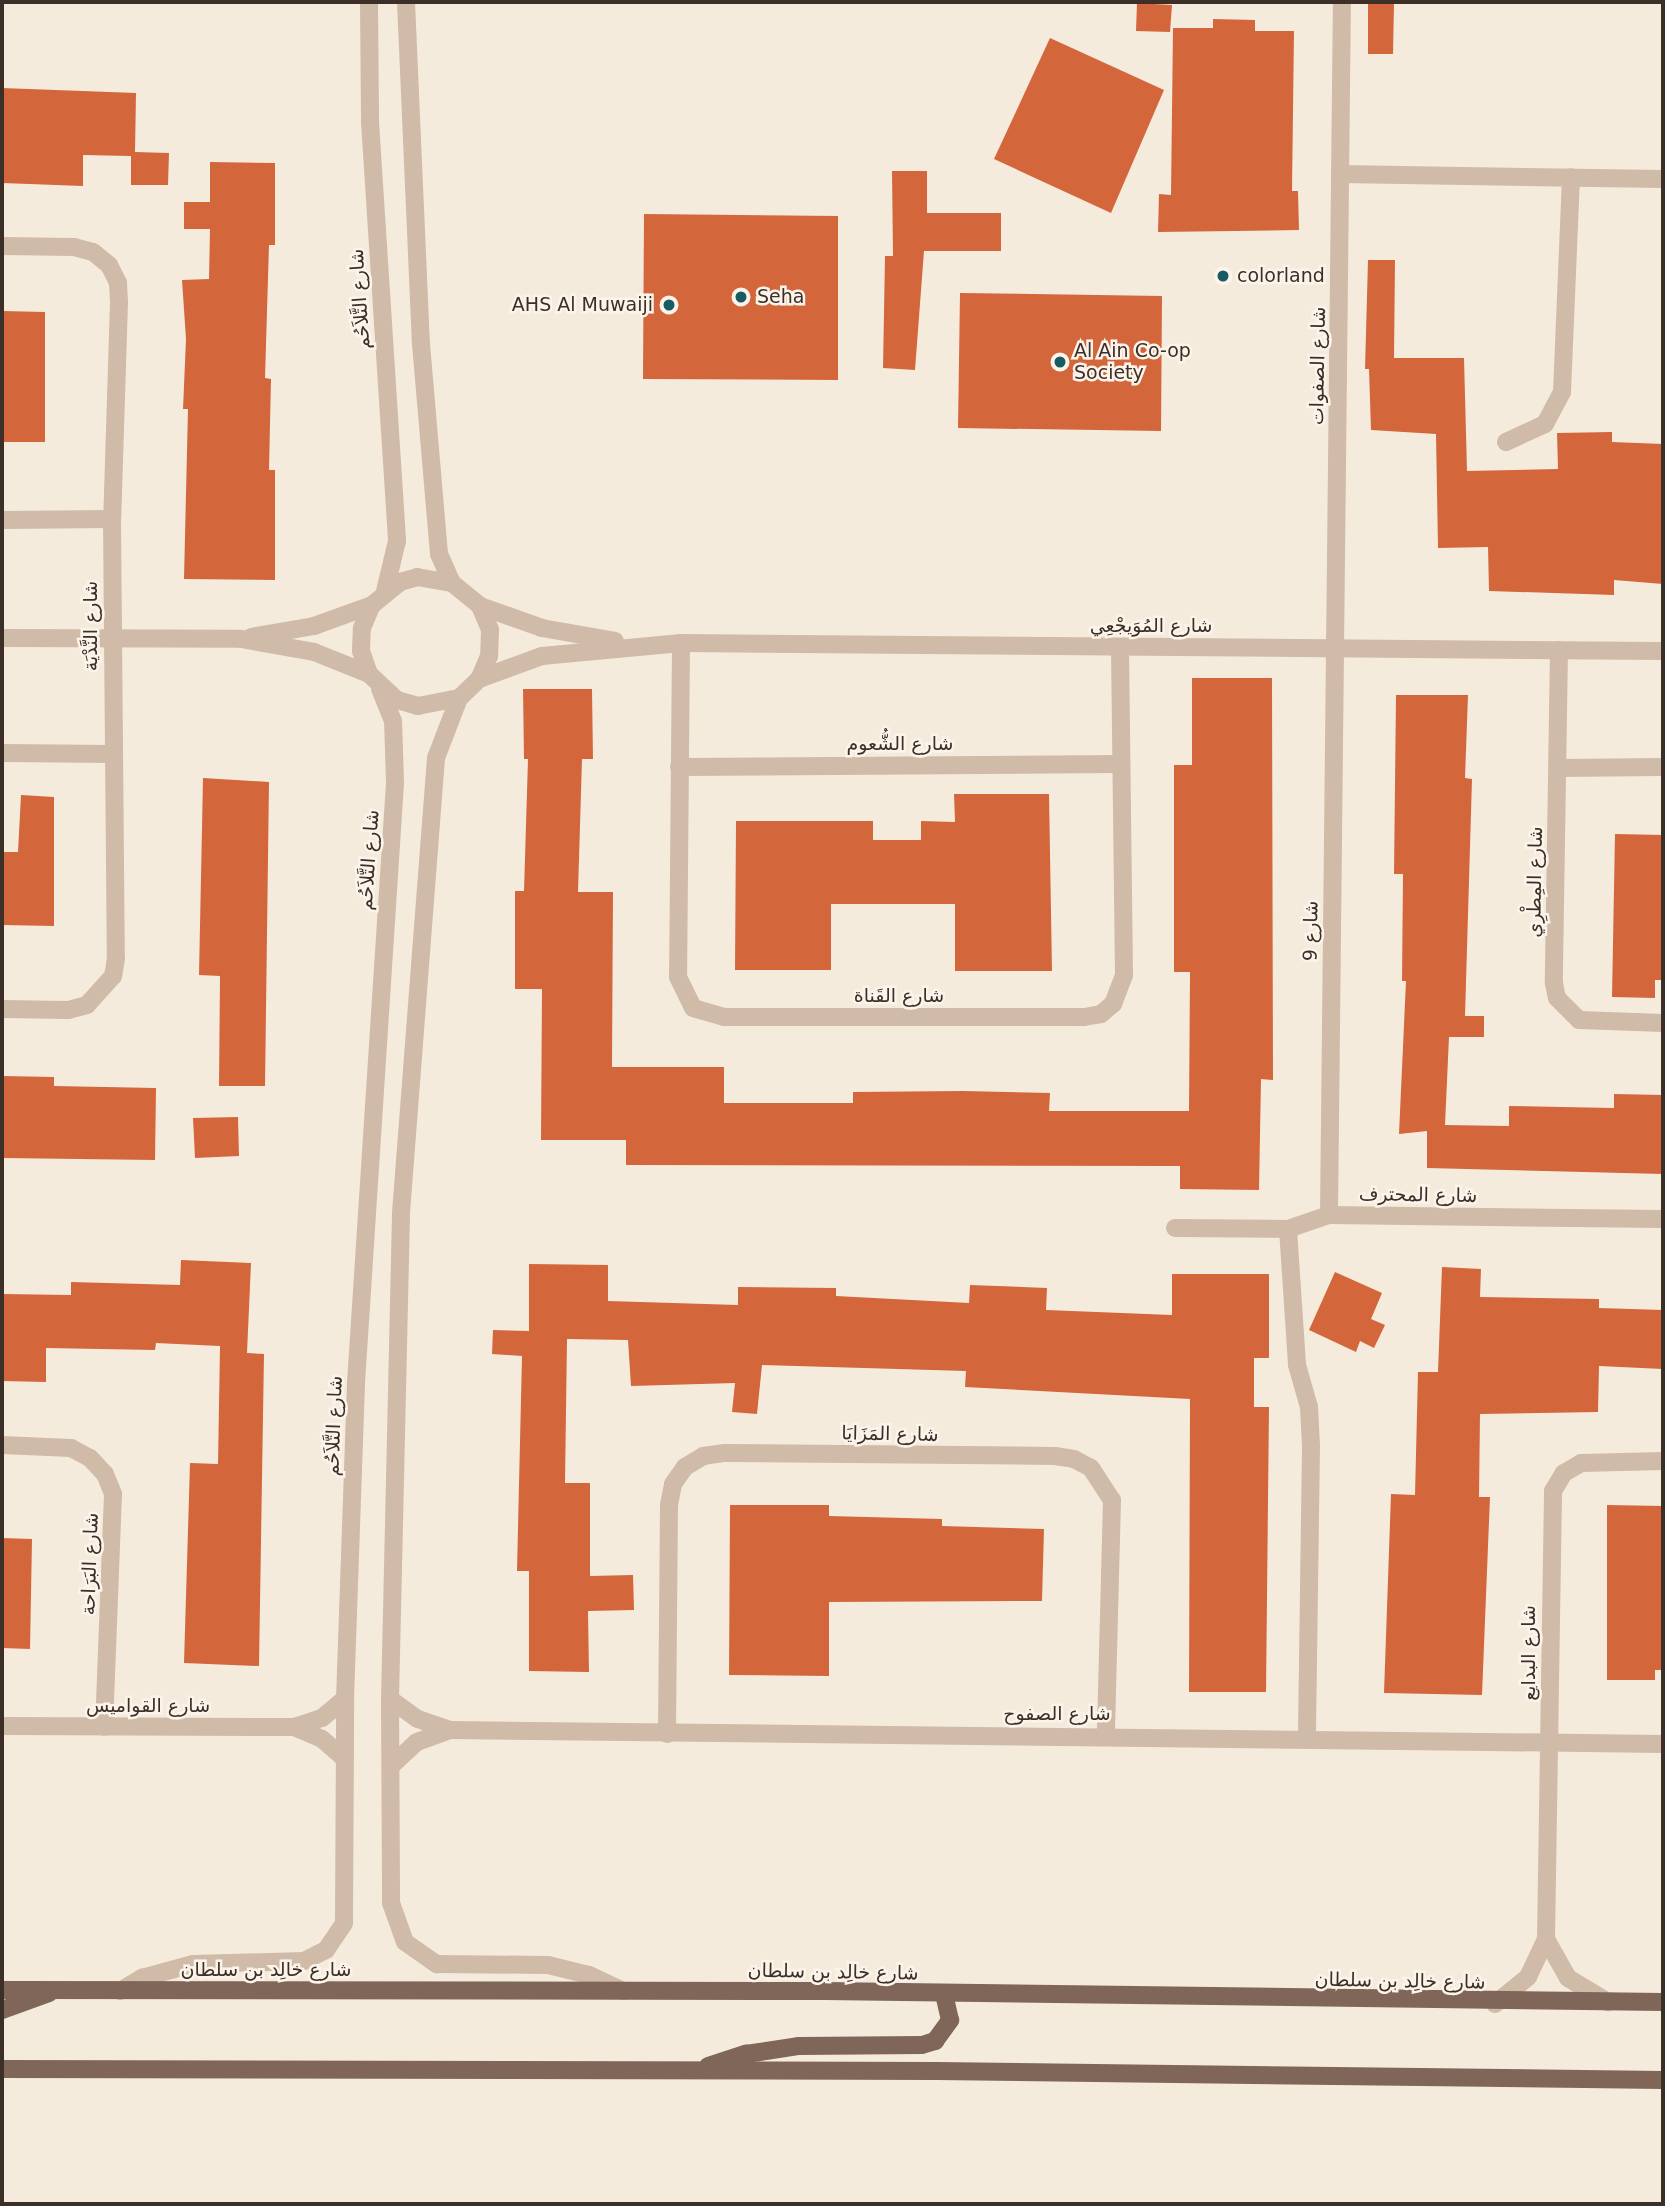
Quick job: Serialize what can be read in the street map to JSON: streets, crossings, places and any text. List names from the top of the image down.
{
  "streets": {
    "main road": ["شارع خالِد بن سلطان"],
    "street": [
      "شارع التَّلاَحُم",
      "شارع الصفوات",
      "شارع النَّدْيَة",
      "شارع المُوَيجْعِي",
      "شارع الشُّعوم",
      "شارع المِطْرِي",
      "شارع 9",
      "شارع القَناة",
      "شارع المحترف",
      "شارع المَزَايَا",
      "شارع البَرَاحة",
      "شارع البدايع",
      "شارع القواميس",
      "شارع الصفوح"
    ]
  },
  "crossings": [
    ["شارع التَّلاَحُم", "شارع المُوَيجْعِي"],
    ["شارع التَّلاَحُم", "شارع القواميس"],
    ["شارع التَّلاَحُم", "شارع خالِد بن سلطان"],
    ["شارع الصفوات", "شارع المُوَيجْعِي"],
    ["شارع الصفوات", "شارع 9"],
    ["شارع المُوَيجْعِي", "شارع المِطْرِي"],
    ["شارع المُوَيجْعِي", "شارع 9"],
    ["شارع المُوَيجْعِي", "شارع القَناة"],
    ["شارع الشُّعوم", "شارع القَناة"],
    ["شارع 9", "شارع المحترف"],
    ["شارع المَزَايَا", "شارع الصفوح"],
    ["شارع البَرَاحة", "شارع القواميس"],
    ["شارع البدايع", "شارع الصفوح"],
    ["شارع البدايع", "شارع خالِد بن سلطان"]
  ],
  "places": [
    "colorland",
    "Seha",
    "AHS Al Muwaiji",
    "Al Ain Co-op Society"
  ]
}
